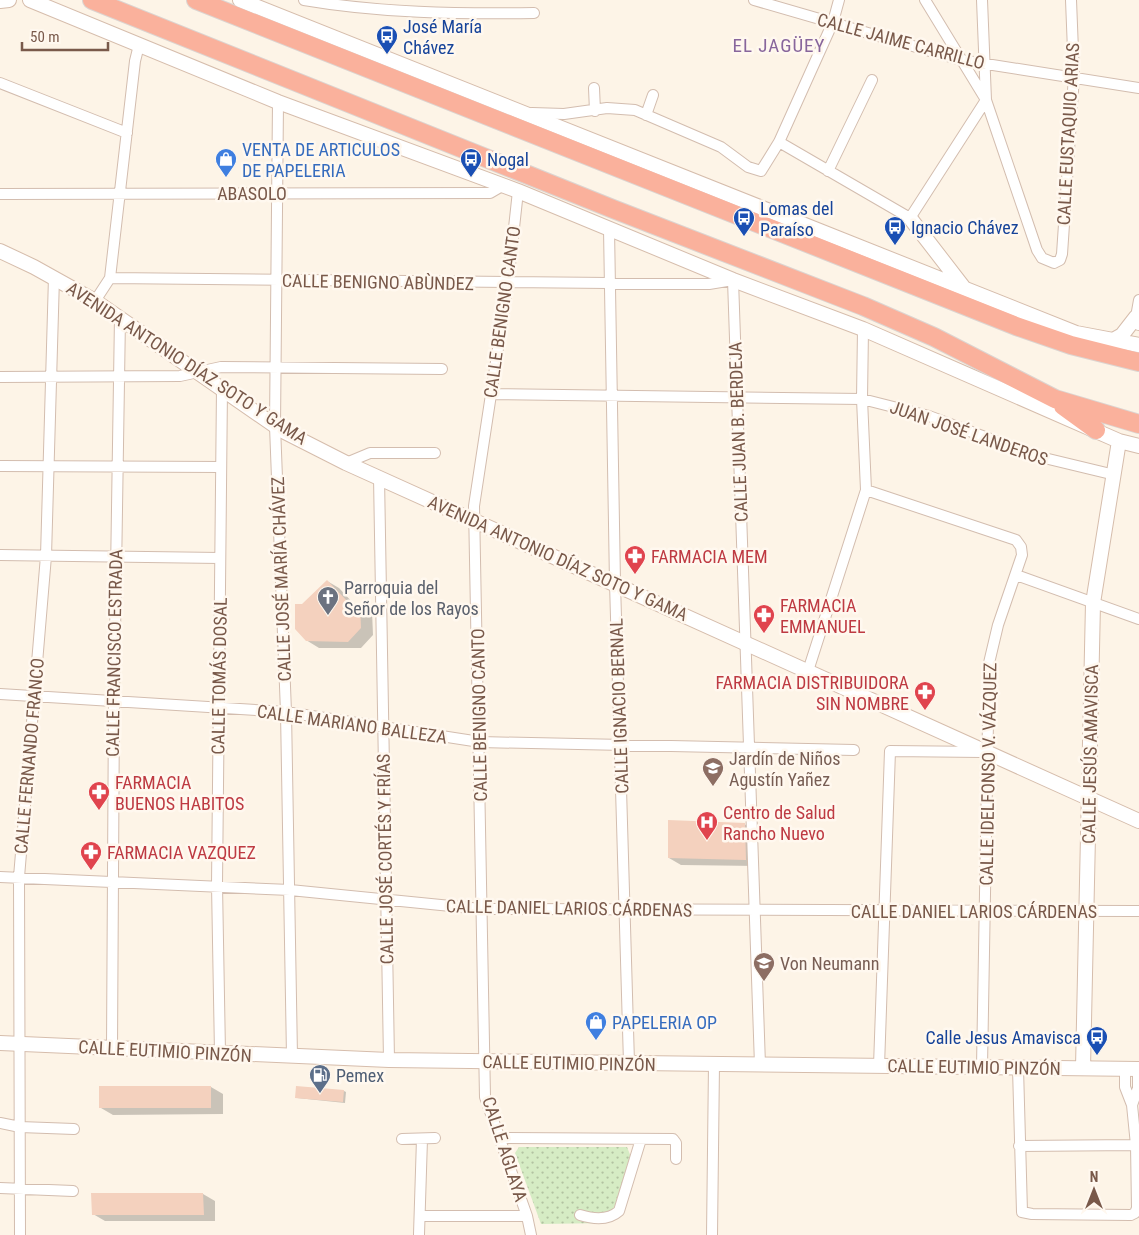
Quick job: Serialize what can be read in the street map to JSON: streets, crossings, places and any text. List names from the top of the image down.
{
  "streets": {
    "street": [
      "CALLE JAIME CARRILLO",
      "CALLE EUSTAQUIO ARIAS",
      "ABASOLO",
      "CALLE BENIGNO ABÙNDEZ",
      "CALLE BENIGNO CANTO",
      "AVENIDA ANTONIO DÍAZ SOTO Y GAMA",
      "CALLE JUAN B. BERDEJA",
      "JUAN JOSÉ LANDEROS",
      "CALLE JOSÉ MARÍA CHÁVEZ",
      "CALLE FRANCISCO ESTRADA",
      "CALLE TOMÁS DOSAL",
      "CALLE IGNACIO BERNAL",
      "CALLE MARIANO BALLEZA",
      "CALLE JESÚS AMAVISCA",
      "CALLE FERNANDO FRANCO",
      "CALLE IDELFONSO V. VÁZQUEZ",
      "CALLE JOSÉ CORTÉS Y FRÍAS",
      "CALLE DANIEL LARIOS CÁRDENAS",
      "CALLE EUTIMIO PINZÓN",
      "CALLE AGLAYA"
    ]
  },
  "crossings": [
    ["CALLE JAIME CARRILLO", "CALLE EUSTAQUIO ARIAS"],
    ["ABASOLO", "CALLE JOSÉ MARÍA CHÁVEZ"],
    ["CALLE BENIGNO ABÙNDEZ", "CALLE BENIGNO CANTO"],
    ["CALLE BENIGNO ABÙNDEZ", "CALLE JUAN B. BERDEJA"],
    ["CALLE BENIGNO ABÙNDEZ", "CALLE JOSÉ MARÍA CHÁVEZ"],
    ["CALLE BENIGNO ABÙNDEZ", "CALLE IGNACIO BERNAL"],
    ["CALLE BENIGNO CANTO", "AVENIDA ANTONIO DÍAZ SOTO Y GAMA"],
    ["CALLE BENIGNO CANTO", "JUAN JOSÉ LANDEROS"],
    ["CALLE BENIGNO CANTO", "CALLE MARIANO BALLEZA"],
    ["CALLE BENIGNO CANTO", "CALLE DANIEL LARIOS CÁRDENAS"],
    ["CALLE BENIGNO CANTO", "CALLE EUTIMIO PINZÓN"],
    ["CALLE BENIGNO CANTO", "CALLE AGLAYA"],
    ["AVENIDA ANTONIO DÍAZ SOTO Y GAMA", "CALLE JUAN B. BERDEJA"],
    ["AVENIDA ANTONIO DÍAZ SOTO Y GAMA", "CALLE JOSÉ MARÍA CHÁVEZ"],
    ["AVENIDA ANTONIO DÍAZ SOTO Y GAMA", "CALLE FRANCISCO ESTRADA"],
    ["AVENIDA ANTONIO DÍAZ SOTO Y GAMA", "CALLE TOMÁS DOSAL"],
    ["AVENIDA ANTONIO DÍAZ SOTO Y GAMA", "CALLE IGNACIO BERNAL"],
    ["AVENIDA ANTONIO DÍAZ SOTO Y GAMA", "CALLE JESÚS AMAVISCA"],
    ["AVENIDA ANTONIO DÍAZ SOTO Y GAMA", "CALLE FERNANDO FRANCO"],
    ["AVENIDA ANTONIO DÍAZ SOTO Y GAMA", "CALLE IDELFONSO V. VÁZQUEZ"],
    ["AVENIDA ANTONIO DÍAZ SOTO Y GAMA", "CALLE JOSÉ CORTÉS Y FRÍAS"],
    ["CALLE JUAN B. BERDEJA", "JUAN JOSÉ LANDEROS"],
    ["CALLE JUAN B. BERDEJA", "CALLE MARIANO BALLEZA"],
    ["CALLE JUAN B. BERDEJA", "CALLE DANIEL LARIOS CÁRDENAS"],
    ["CALLE JUAN B. BERDEJA", "CALLE EUTIMIO PINZÓN"],
    ["JUAN JOSÉ LANDEROS", "CALLE IGNACIO BERNAL"],
    ["JUAN JOSÉ LANDEROS", "CALLE JESÚS AMAVISCA"],
    ["CALLE JOSÉ MARÍA CHÁVEZ", "CALLE MARIANO BALLEZA"],
    ["CALLE JOSÉ MARÍA CHÁVEZ", "CALLE DANIEL LARIOS CÁRDENAS"],
    ["CALLE JOSÉ MARÍA CHÁVEZ", "CALLE EUTIMIO PINZÓN"],
    ["CALLE FRANCISCO ESTRADA", "CALLE MARIANO BALLEZA"],
    ["CALLE FRANCISCO ESTRADA", "CALLE DANIEL LARIOS CÁRDENAS"],
    ["CALLE FRANCISCO ESTRADA", "CALLE EUTIMIO PINZÓN"],
    ["CALLE TOMÁS DOSAL", "CALLE MARIANO BALLEZA"],
    ["CALLE TOMÁS DOSAL", "CALLE DANIEL LARIOS CÁRDENAS"],
    ["CALLE TOMÁS DOSAL", "CALLE EUTIMIO PINZÓN"],
    ["CALLE IGNACIO BERNAL", "CALLE MARIANO BALLEZA"],
    ["CALLE IGNACIO BERNAL", "CALLE DANIEL LARIOS CÁRDENAS"],
    ["CALLE IGNACIO BERNAL", "CALLE EUTIMIO PINZÓN"],
    ["CALLE MARIANO BALLEZA", "CALLE FERNANDO FRANCO"],
    ["CALLE MARIANO BALLEZA", "CALLE JOSÉ CORTÉS Y FRÍAS"],
    ["CALLE JESÚS AMAVISCA", "CALLE DANIEL LARIOS CÁRDENAS"],
    ["CALLE JESÚS AMAVISCA", "CALLE EUTIMIO PINZÓN"],
    ["CALLE FERNANDO FRANCO", "CALLE DANIEL LARIOS CÁRDENAS"],
    ["CALLE FERNANDO FRANCO", "CALLE EUTIMIO PINZÓN"],
    ["CALLE IDELFONSO V. VÁZQUEZ", "CALLE DANIEL LARIOS CÁRDENAS"],
    ["CALLE IDELFONSO V. VÁZQUEZ", "CALLE EUTIMIO PINZÓN"],
    ["CALLE JOSÉ CORTÉS Y FRÍAS", "CALLE DANIEL LARIOS CÁRDENAS"],
    ["CALLE JOSÉ CORTÉS Y FRÍAS", "CALLE EUTIMIO PINZÓN"],
    ["CALLE EUTIMIO PINZÓN", "CALLE AGLAYA"]
  ],
  "districts": ["EL JAGÜEY"],
  "places": {
    "bus stop": [
      "José María Chávez",
      "Nogal",
      "Lomas del Paraíso",
      "Ignacio Chávez",
      "Calle Jesus Amavisca"
    ],
    "shop": ["VENTA DE ARTICULOS DE PAPELERIA", "PAPELERIA OP"],
    "pharmacy": [
      "FARMACIA MEM",
      "FARMACIA EMMANUEL",
      "FARMACIA DISTRIBUIDORA SIN NOMBRE",
      "FARMACIA BUENOS HABITOS",
      "FARMACIA VAZQUEZ"
    ],
    "church": ["Parroquia del Señor de los Rayos"],
    "school or university": ["Jardín de Niños Agustín Yañez", "Von Neumann"],
    "hospital": ["Centro de Salud Rancho Nuevo"],
    "fuel station": ["Pemex"]
  },
  "scale_bar": "50 m",
  "north": "top"
}
